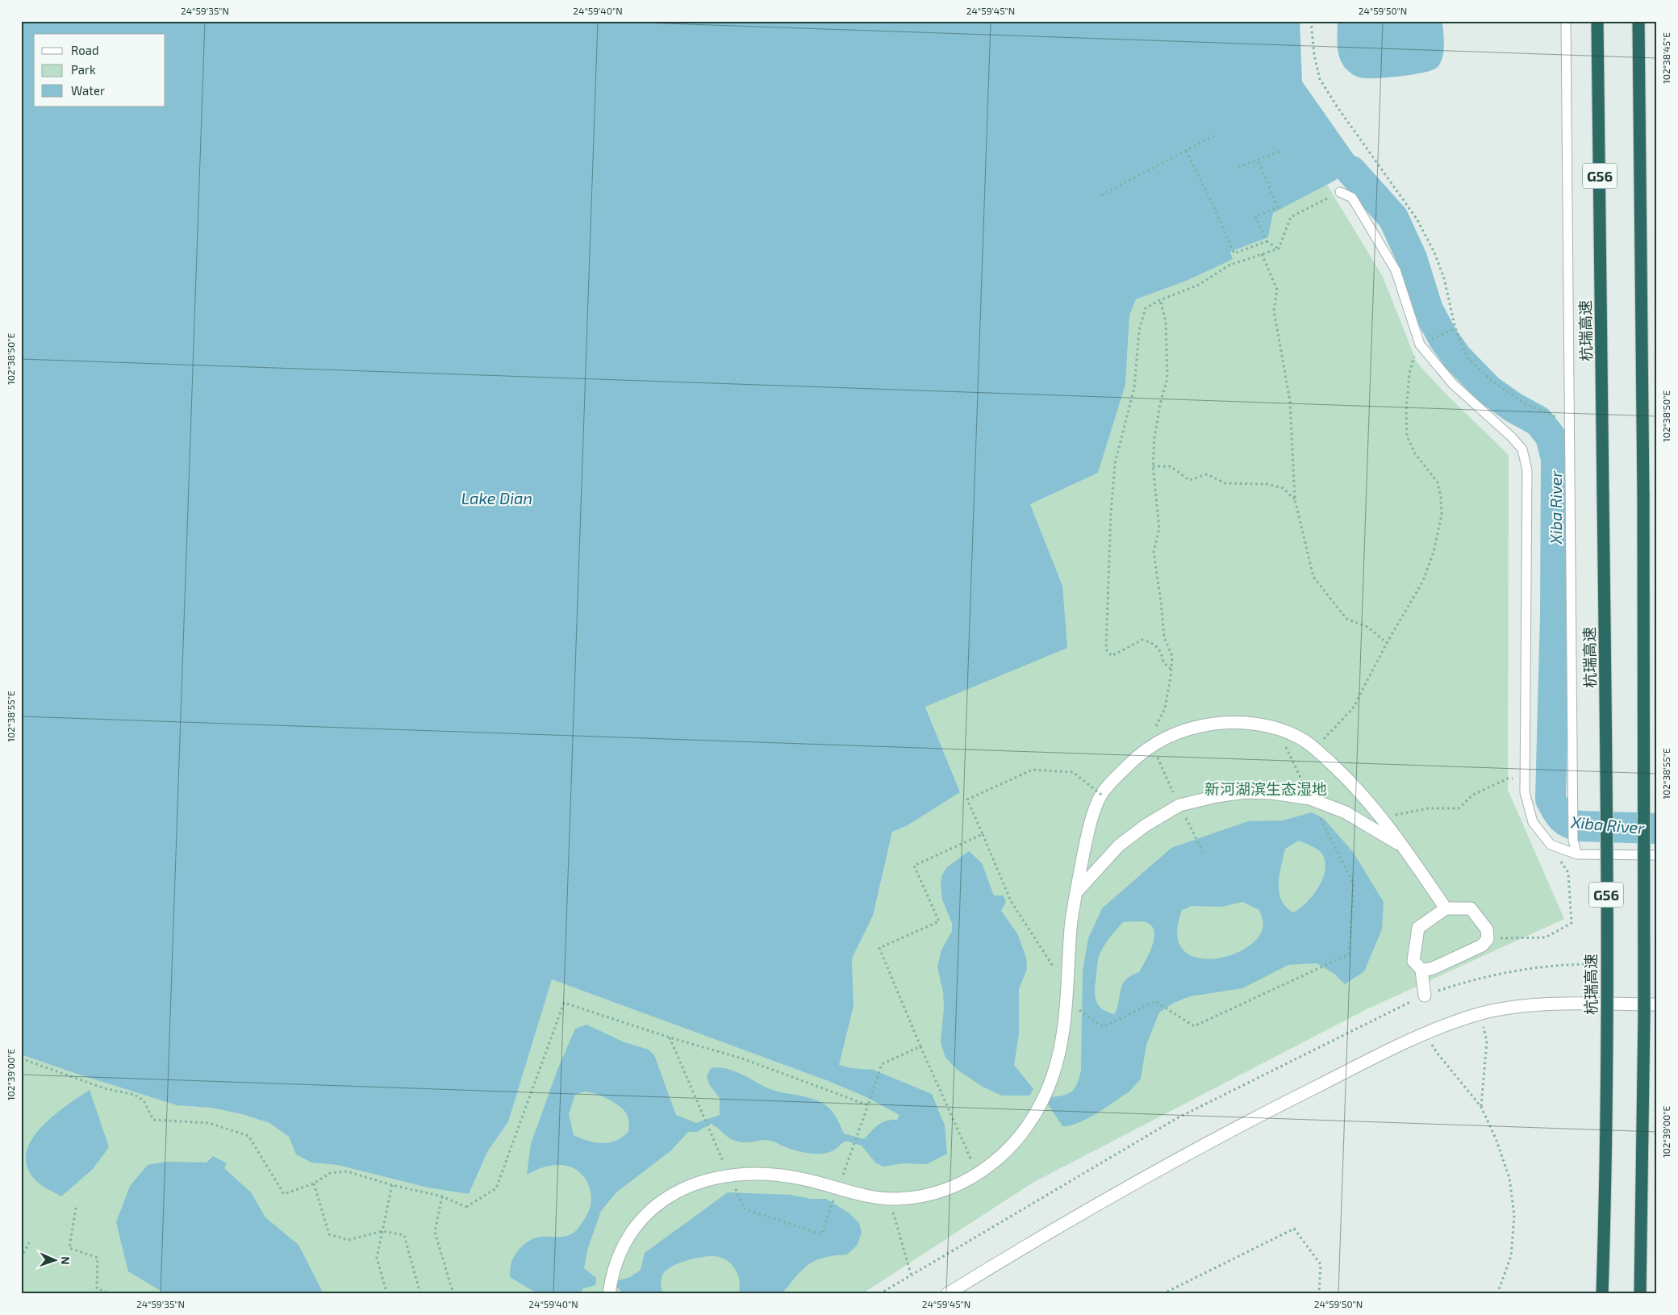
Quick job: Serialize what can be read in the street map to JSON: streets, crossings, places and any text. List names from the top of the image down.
{
  "streets": {
    "highway": ["G56", "杭瑞高速"]
  },
  "water": ["Lake Dian", "Xiba River"],
  "parks": ["新河湖滨生态湿地"],
  "legend": ["Road", "Park", "Water"],
  "north": "right",
  "coordinates": [
    "24°59'35\"N",
    "24°59'40\"N",
    "24°59'45\"N",
    "24°59'50\"N",
    "102°38'45\"E",
    "102°38'50\"E",
    "102°38'55\"E",
    "102°39'00\"E"
  ]
}
